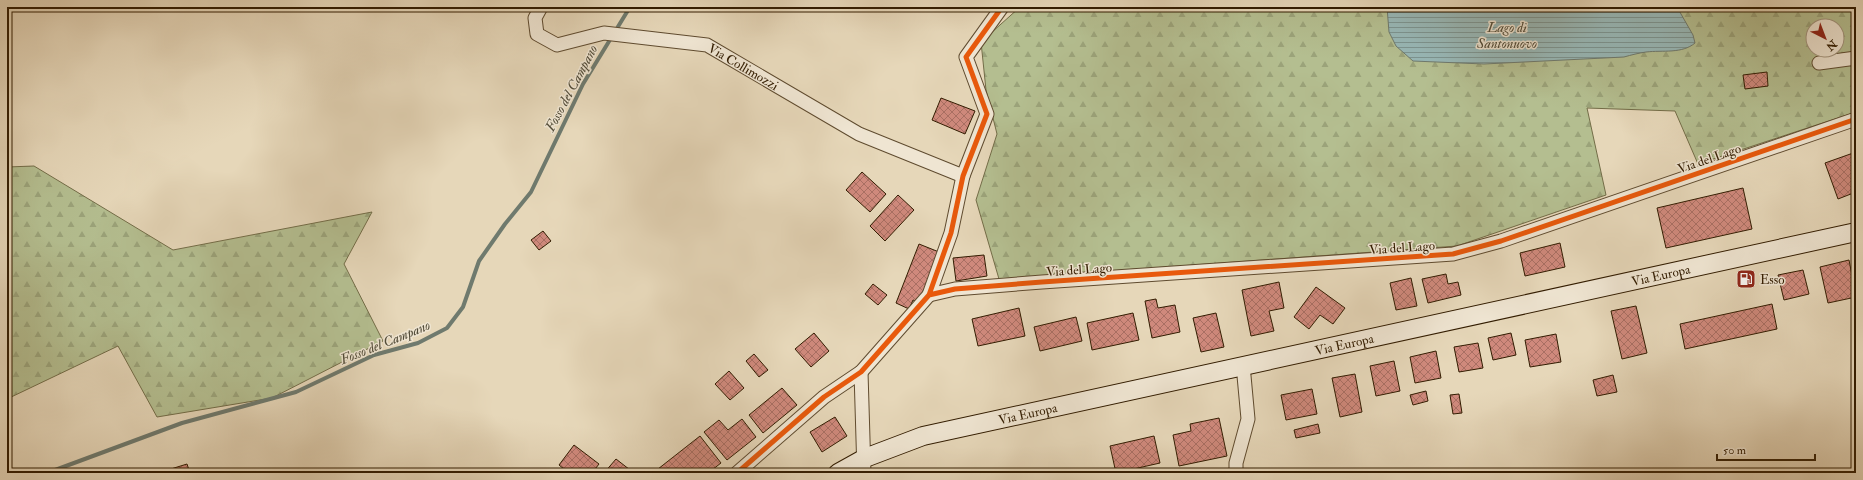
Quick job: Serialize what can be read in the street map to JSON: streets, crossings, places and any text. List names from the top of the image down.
{
  "streets": {
    "main road": ["Via Europa"],
    "street": ["Via Collimozzi", "Via del Lago"]
  },
  "water": ["Lago di Santonuovo", "Fosso del Campano"],
  "places": {
    "fuel station": ["Esso"]
  },
  "scale_bar": "50 m",
  "north": "bottom right"
}
